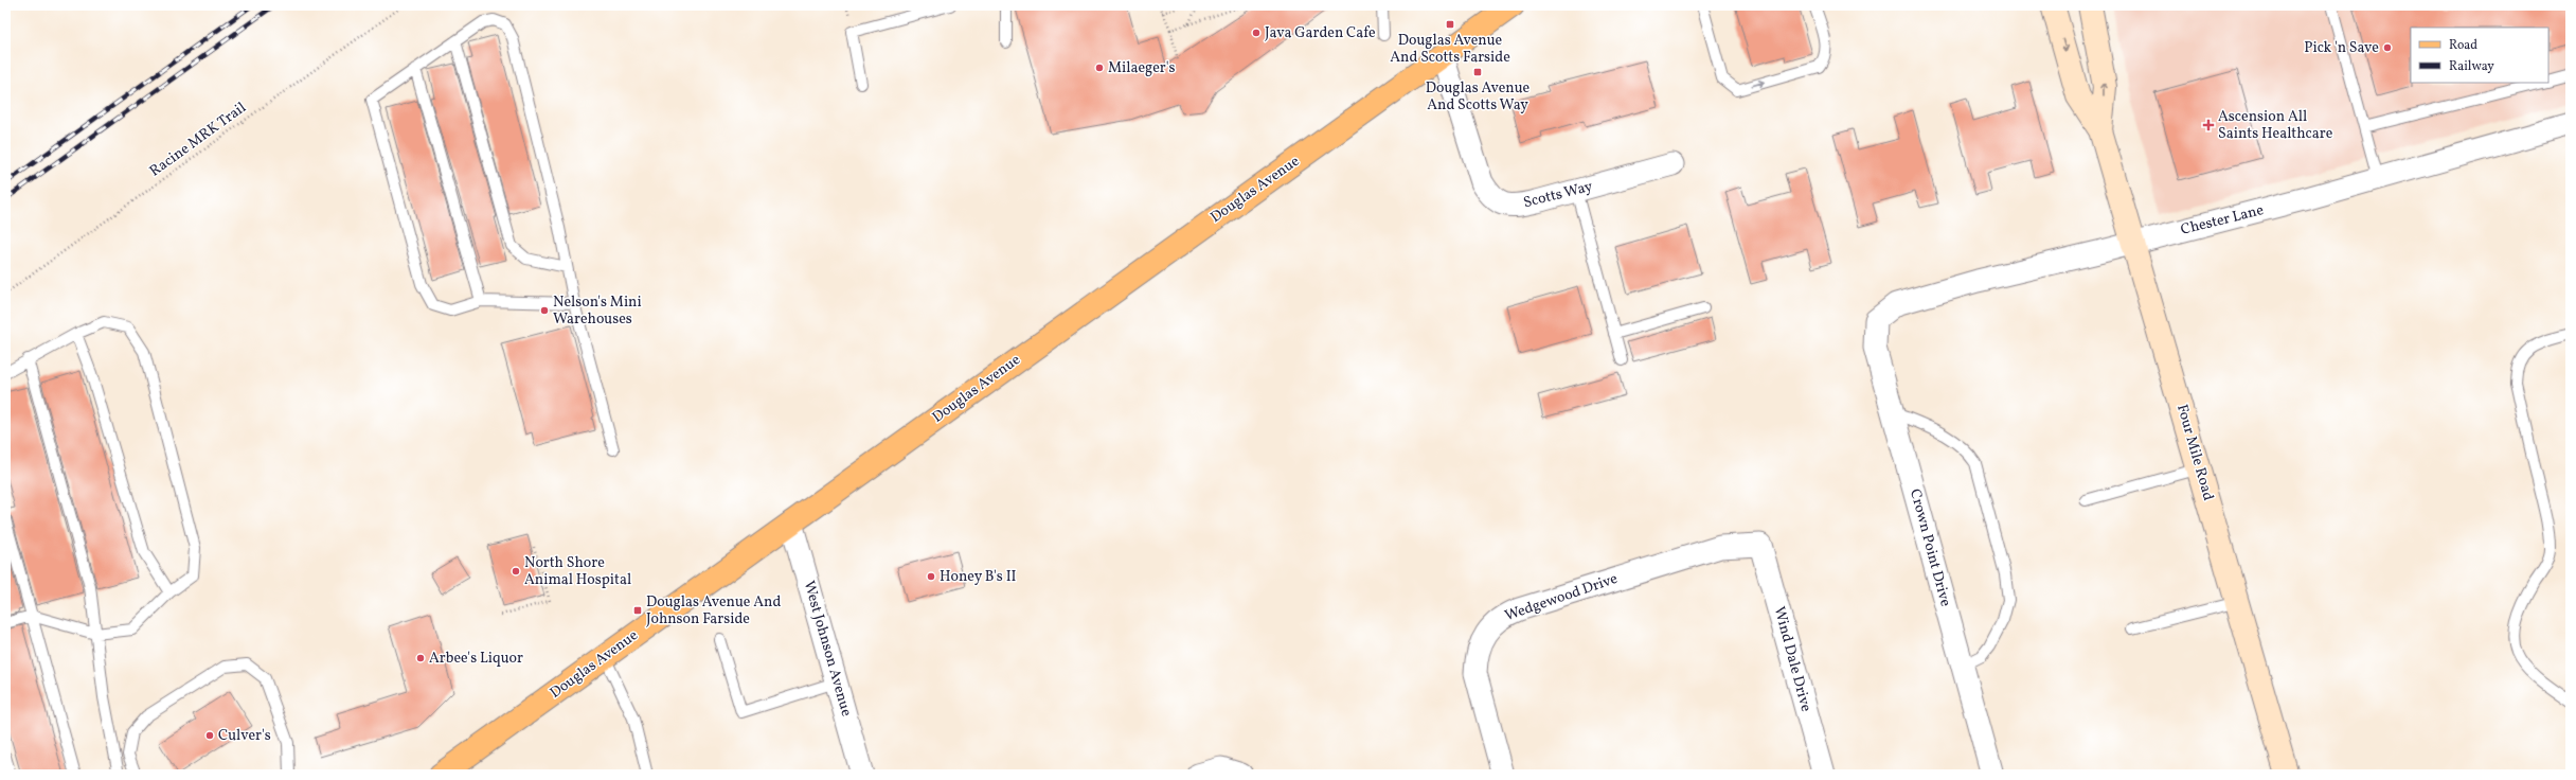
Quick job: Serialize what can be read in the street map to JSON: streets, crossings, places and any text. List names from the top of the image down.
{
  "streets": {
    "main road": ["Douglas Avenue", "Four Mile Road"],
    "street": [
      "Scotts Way",
      "Chester Lane",
      "Crown Point Drive",
      "Wedgewood Drive",
      "West Johnson Avenue",
      "Wind Dale Drive"
    ],
    "path": ["Racine MRK Trail"]
  },
  "crossings": [
    ["Douglas Avenue", "Scotts Way"],
    ["Douglas Avenue", "West Johnson Avenue"],
    ["Chester Lane", "Four Mile Road"],
    ["Chester Lane", "Crown Point Drive"],
    ["Wedgewood Drive", "Wind Dale Drive"]
  ],
  "places": {
    "transit": ["Douglas Avenue And Scotts Farside", "Douglas Avenue And Scotts Way", "Douglas Avenue And Johnson Farside"],
    "other": [
      "Java Garden Cafe",
      "Pick 'n Save",
      "Milaeger's",
      "Nelson's Mini Warehouses",
      "North Shore Animal Hospital",
      "Honey B's II",
      "Arbee's Liquor",
      "Culver's"
    ],
    "health": ["Ascension All Saints Healthcare"]
  },
  "legend": ["Road", "Railway"]
}
